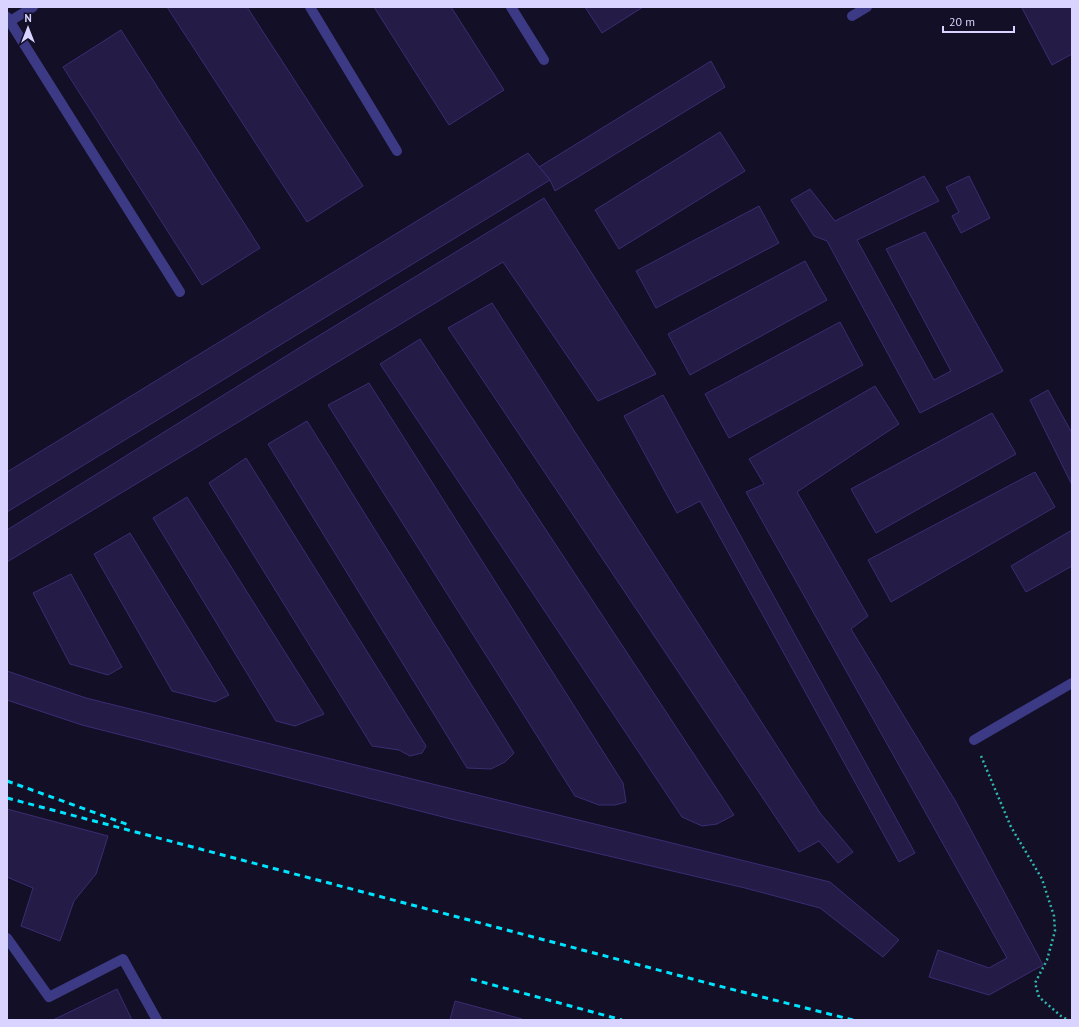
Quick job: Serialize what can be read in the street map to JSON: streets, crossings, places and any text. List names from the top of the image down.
{
  "scale_bar": "20 m",
  "north": "top"
}
